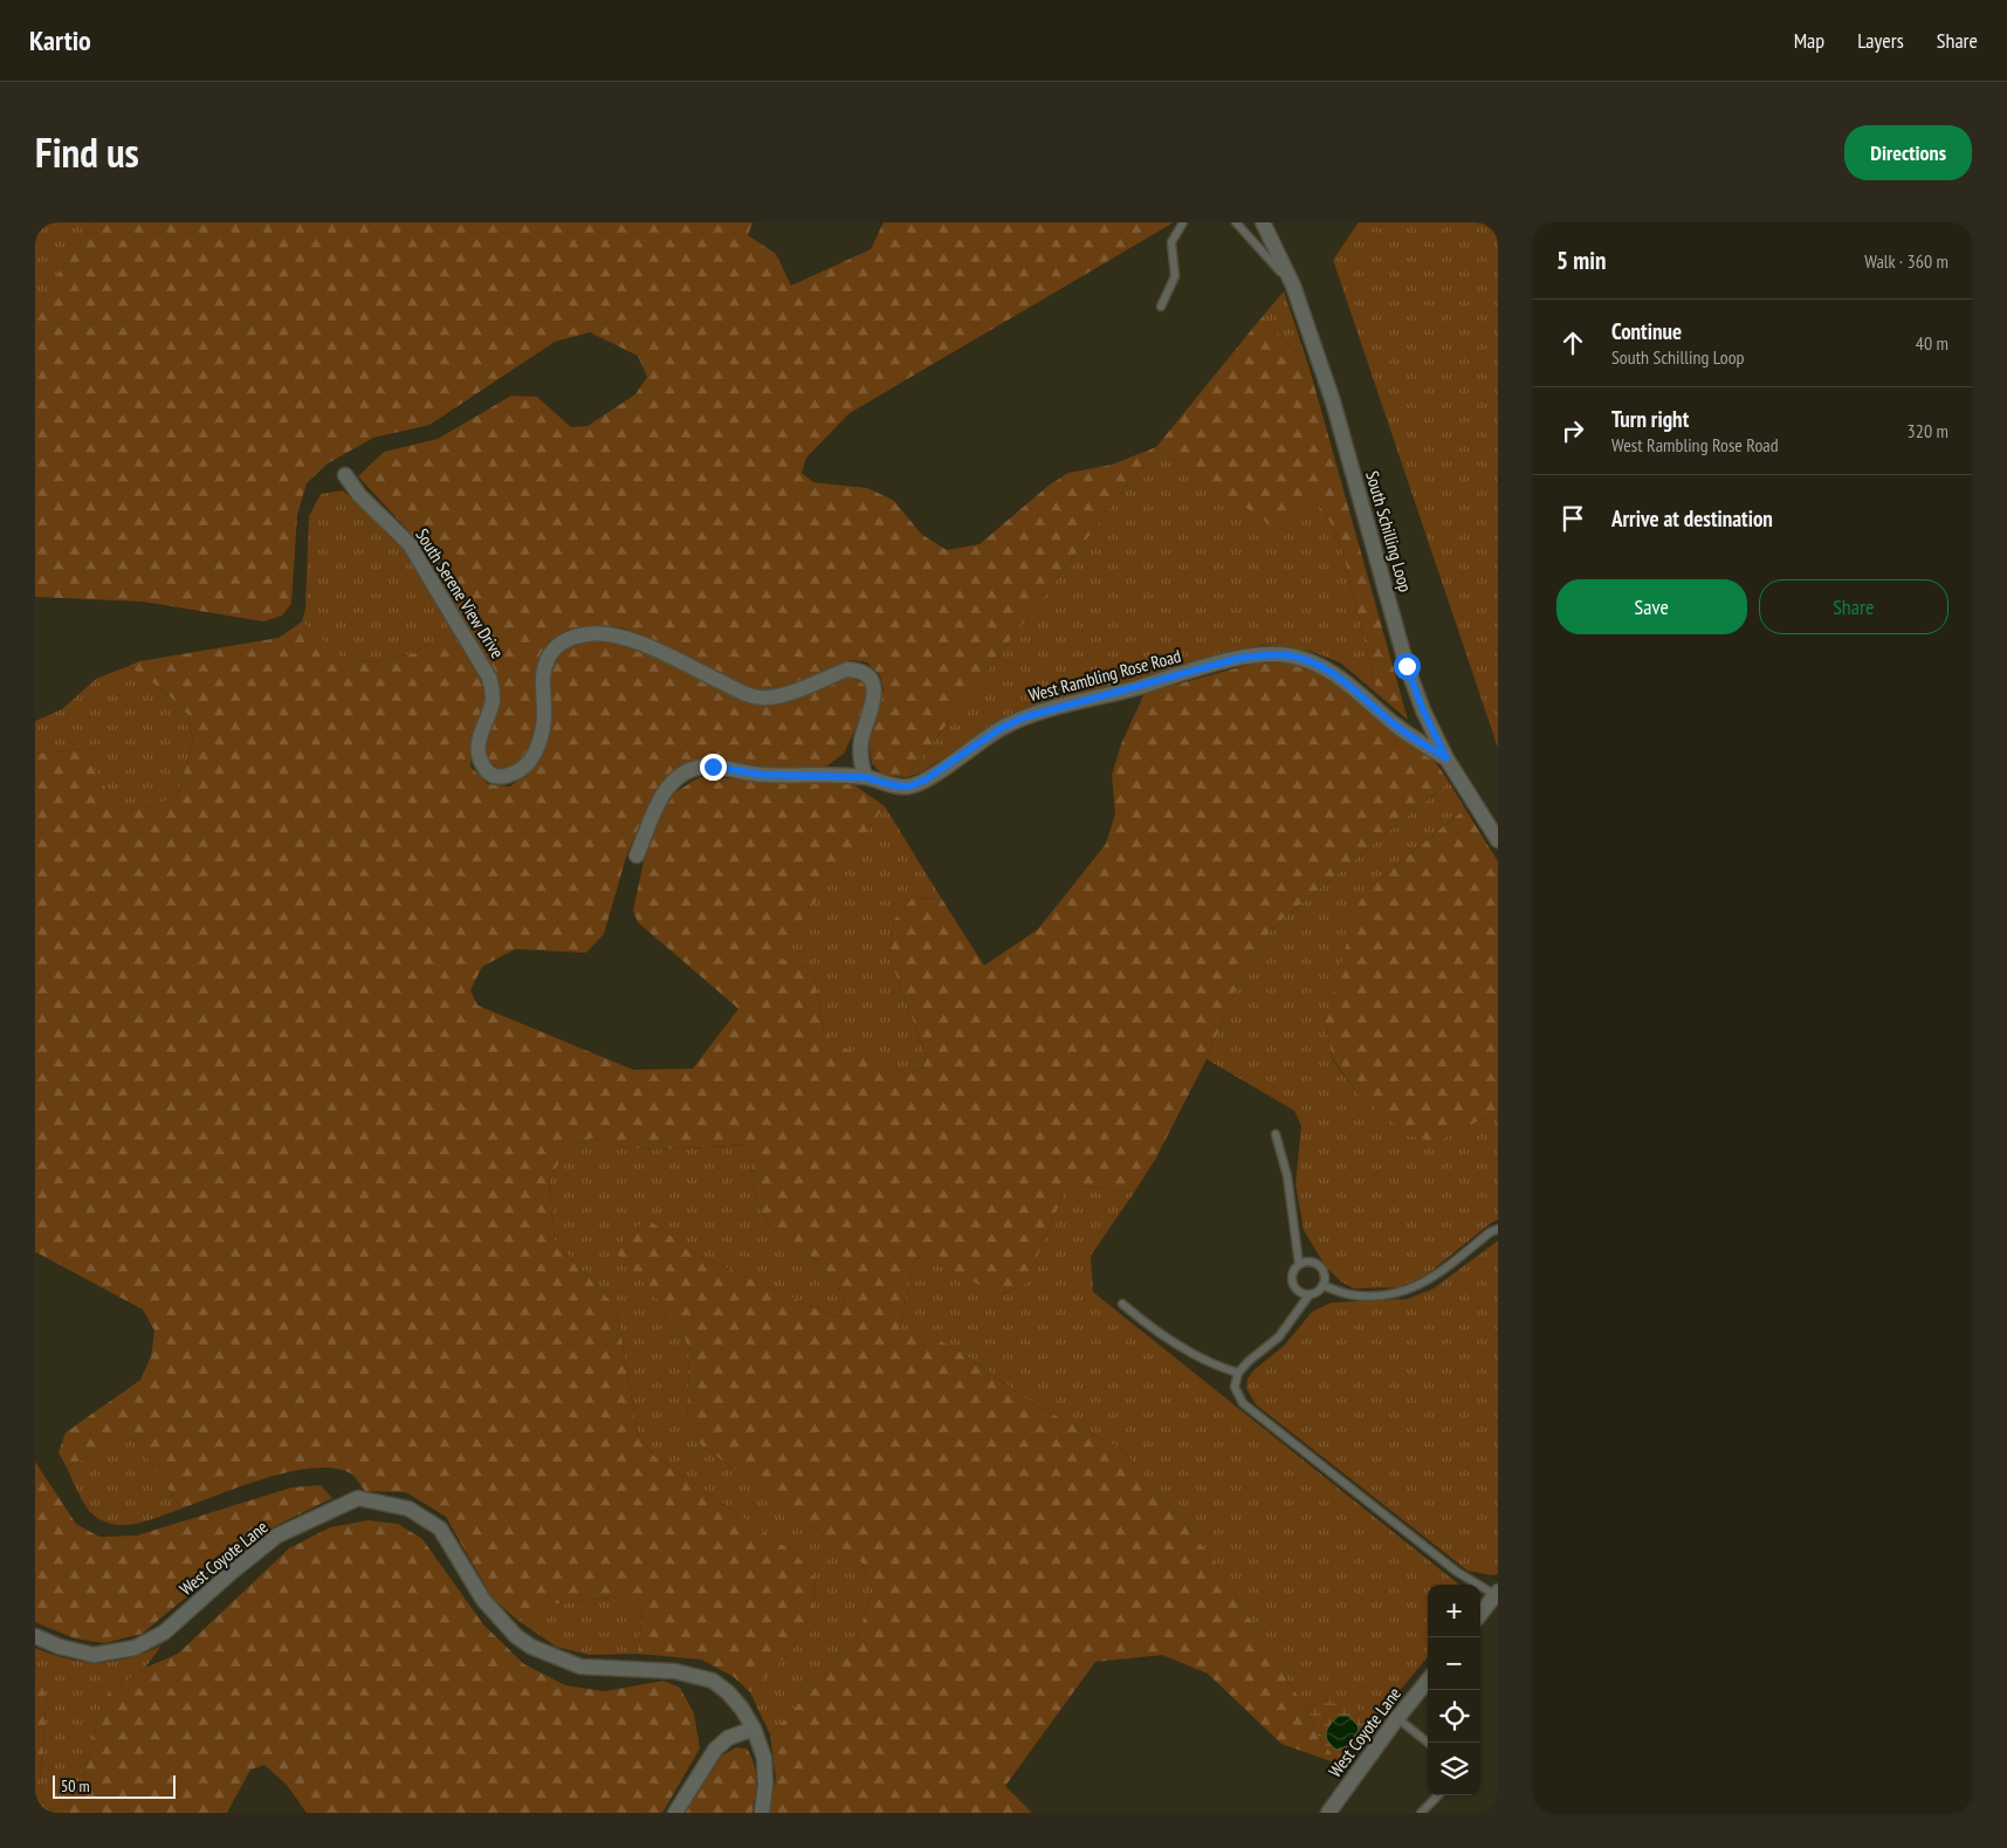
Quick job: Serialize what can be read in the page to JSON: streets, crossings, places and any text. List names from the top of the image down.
{
  "streets": {
    "street": [
      "South Schilling Loop",
      "South Serene View Drive",
      "West Rambling Rose Road",
      "West Coyote Lane"
    ]
  },
  "crossings": [
    ["South Schilling Loop", "West Rambling Rose Road"],
    ["South Serene View Drive", "West Rambling Rose Road"]
  ],
  "scale_bar": "50 m",
  "page": {
    "header": "Kartio",
    "nav": ["Map", "Layers", "Share"],
    "title": "Find us",
    "buttons": [
      "Directions",
      ["Save", "Share"]
    ],
    "heading": ["5 min", "Walk · 360 m"],
    "list": [
      ["Continue", "South Schilling Loop", "40 m"],
      ["Turn right", "West Rambling Rose Road", "320 m"],
      "Arrive at destination"
    ],
    "map_buttons": ["+", "−"],
    "scale": "50 m"
  }
}
